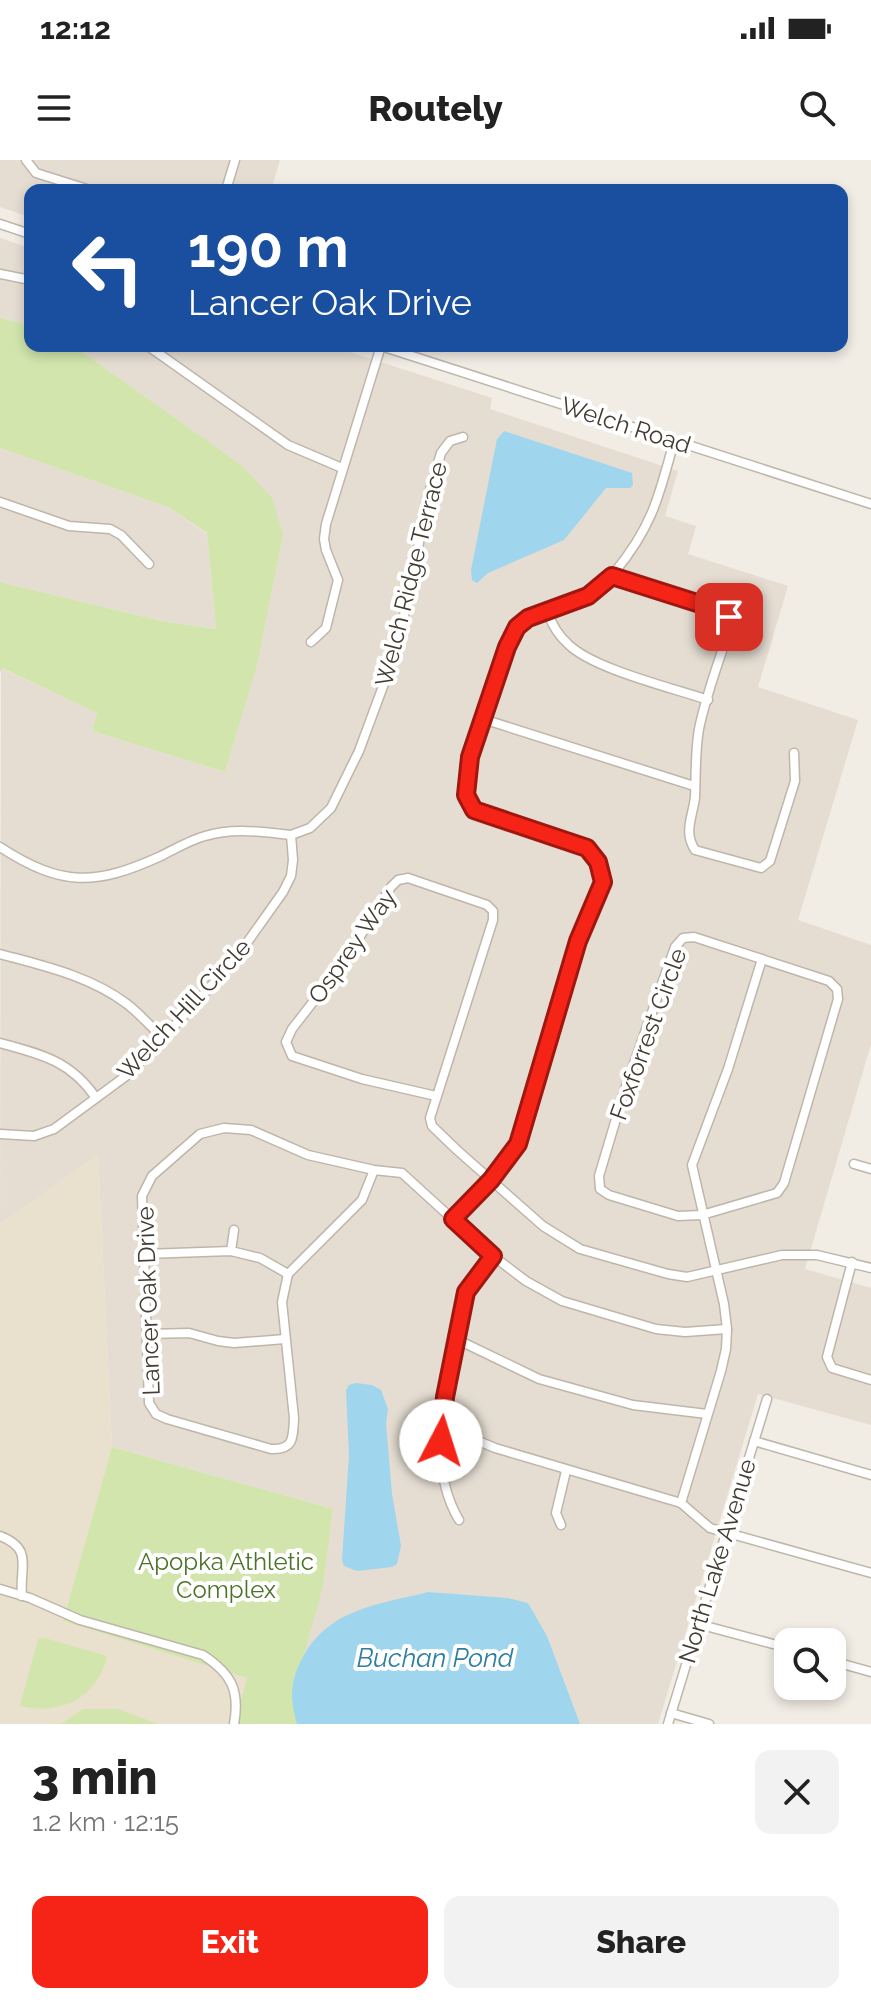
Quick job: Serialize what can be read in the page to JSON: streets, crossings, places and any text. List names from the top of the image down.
{
  "streets": {
    "street": [
      "Welch Road",
      "Welch Ridge Terrace",
      "Osprey Way",
      "Welch Hill Circle",
      "Foxforrest Circle",
      "Lancer Oak Drive",
      "North Lake Avenue"
    ]
  },
  "crossings": [
    ["Welch Ridge Terrace", "Welch Hill Circle"]
  ],
  "water": ["Buchan Pond"],
  "parks": ["Apopka Athletic Complex"],
  "page": {
    "status": "12:12",
    "header": "Routely",
    "turn": ["190 m", "Lancer Oak Drive"],
    "heading": ["3 min", "1.2 km · 12:15"],
    "buttons": ["Exit", "Share"]
  }
}
